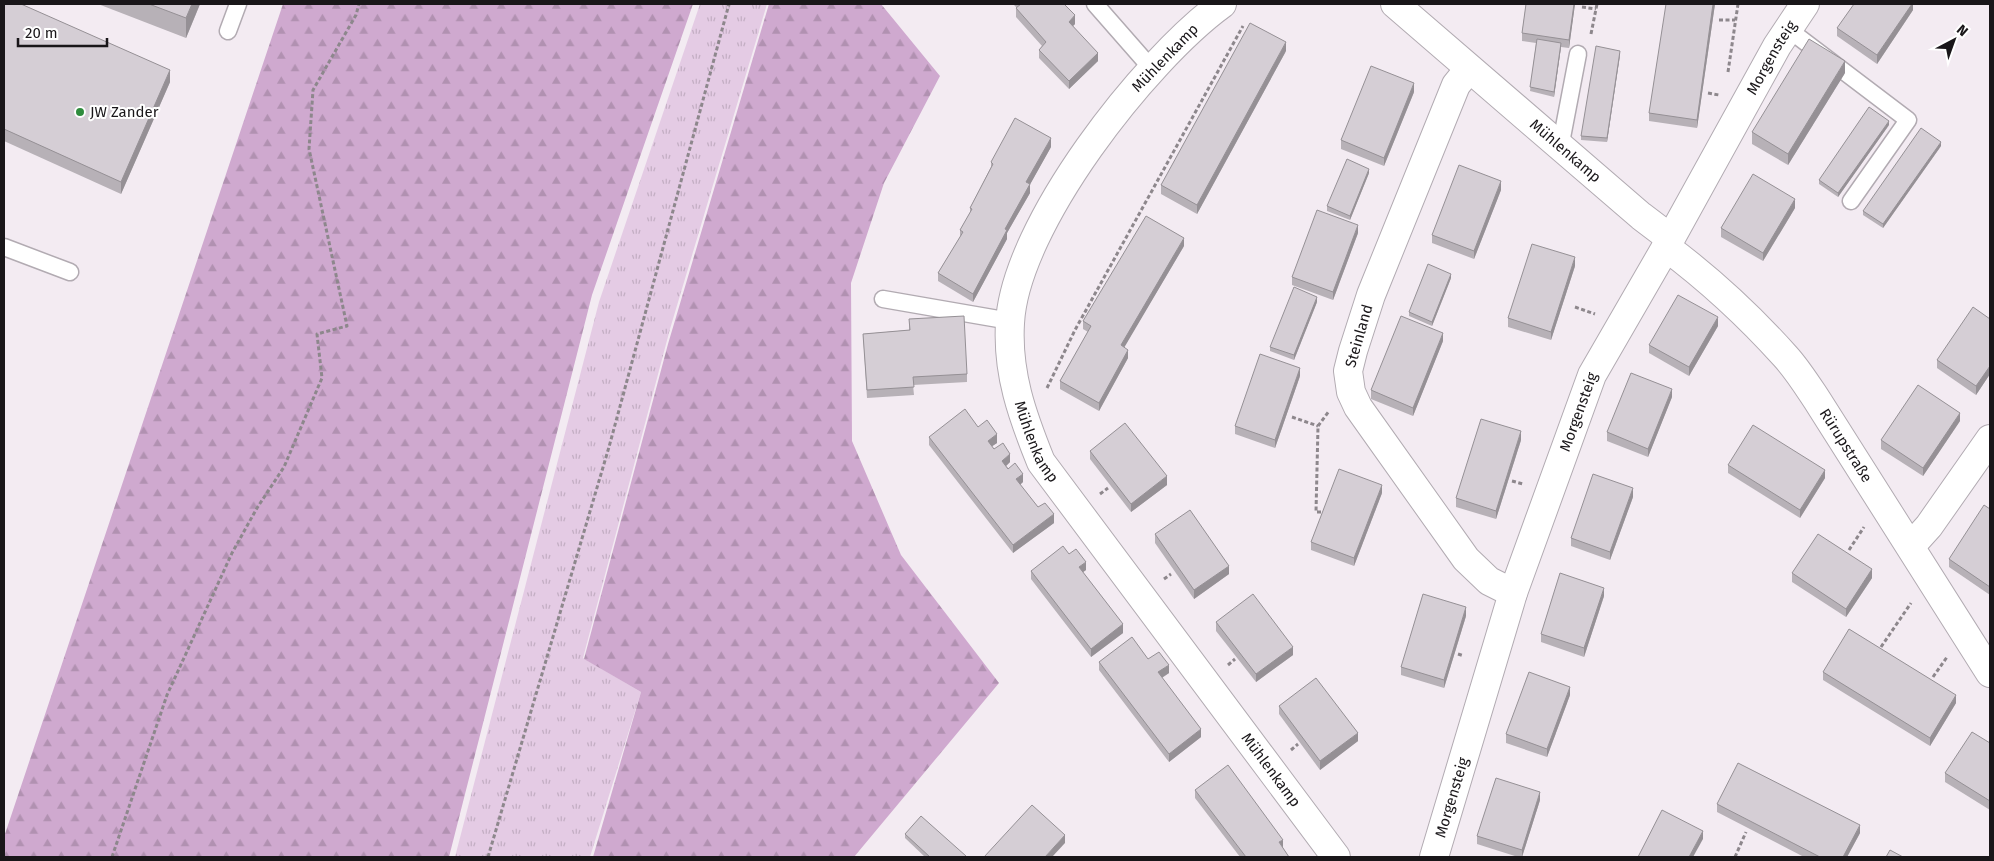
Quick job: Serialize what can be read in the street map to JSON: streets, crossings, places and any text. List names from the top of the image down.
{
  "streets": {
    "street": [
      "Mühlenkamp",
      "Morgensteig",
      "Steinland",
      "Rürupstraße"
    ]
  },
  "crossings": [
    ["Mühlenkamp", "Morgensteig"],
    ["Mühlenkamp", "Steinland"],
    ["Mühlenkamp", "Rürupstraße"],
    ["Morgensteig", "Steinland"],
    ["Morgensteig", "Rürupstraße"]
  ],
  "places": ["JW Zander"],
  "scale_bar": "20 m",
  "north": "top right"
}
